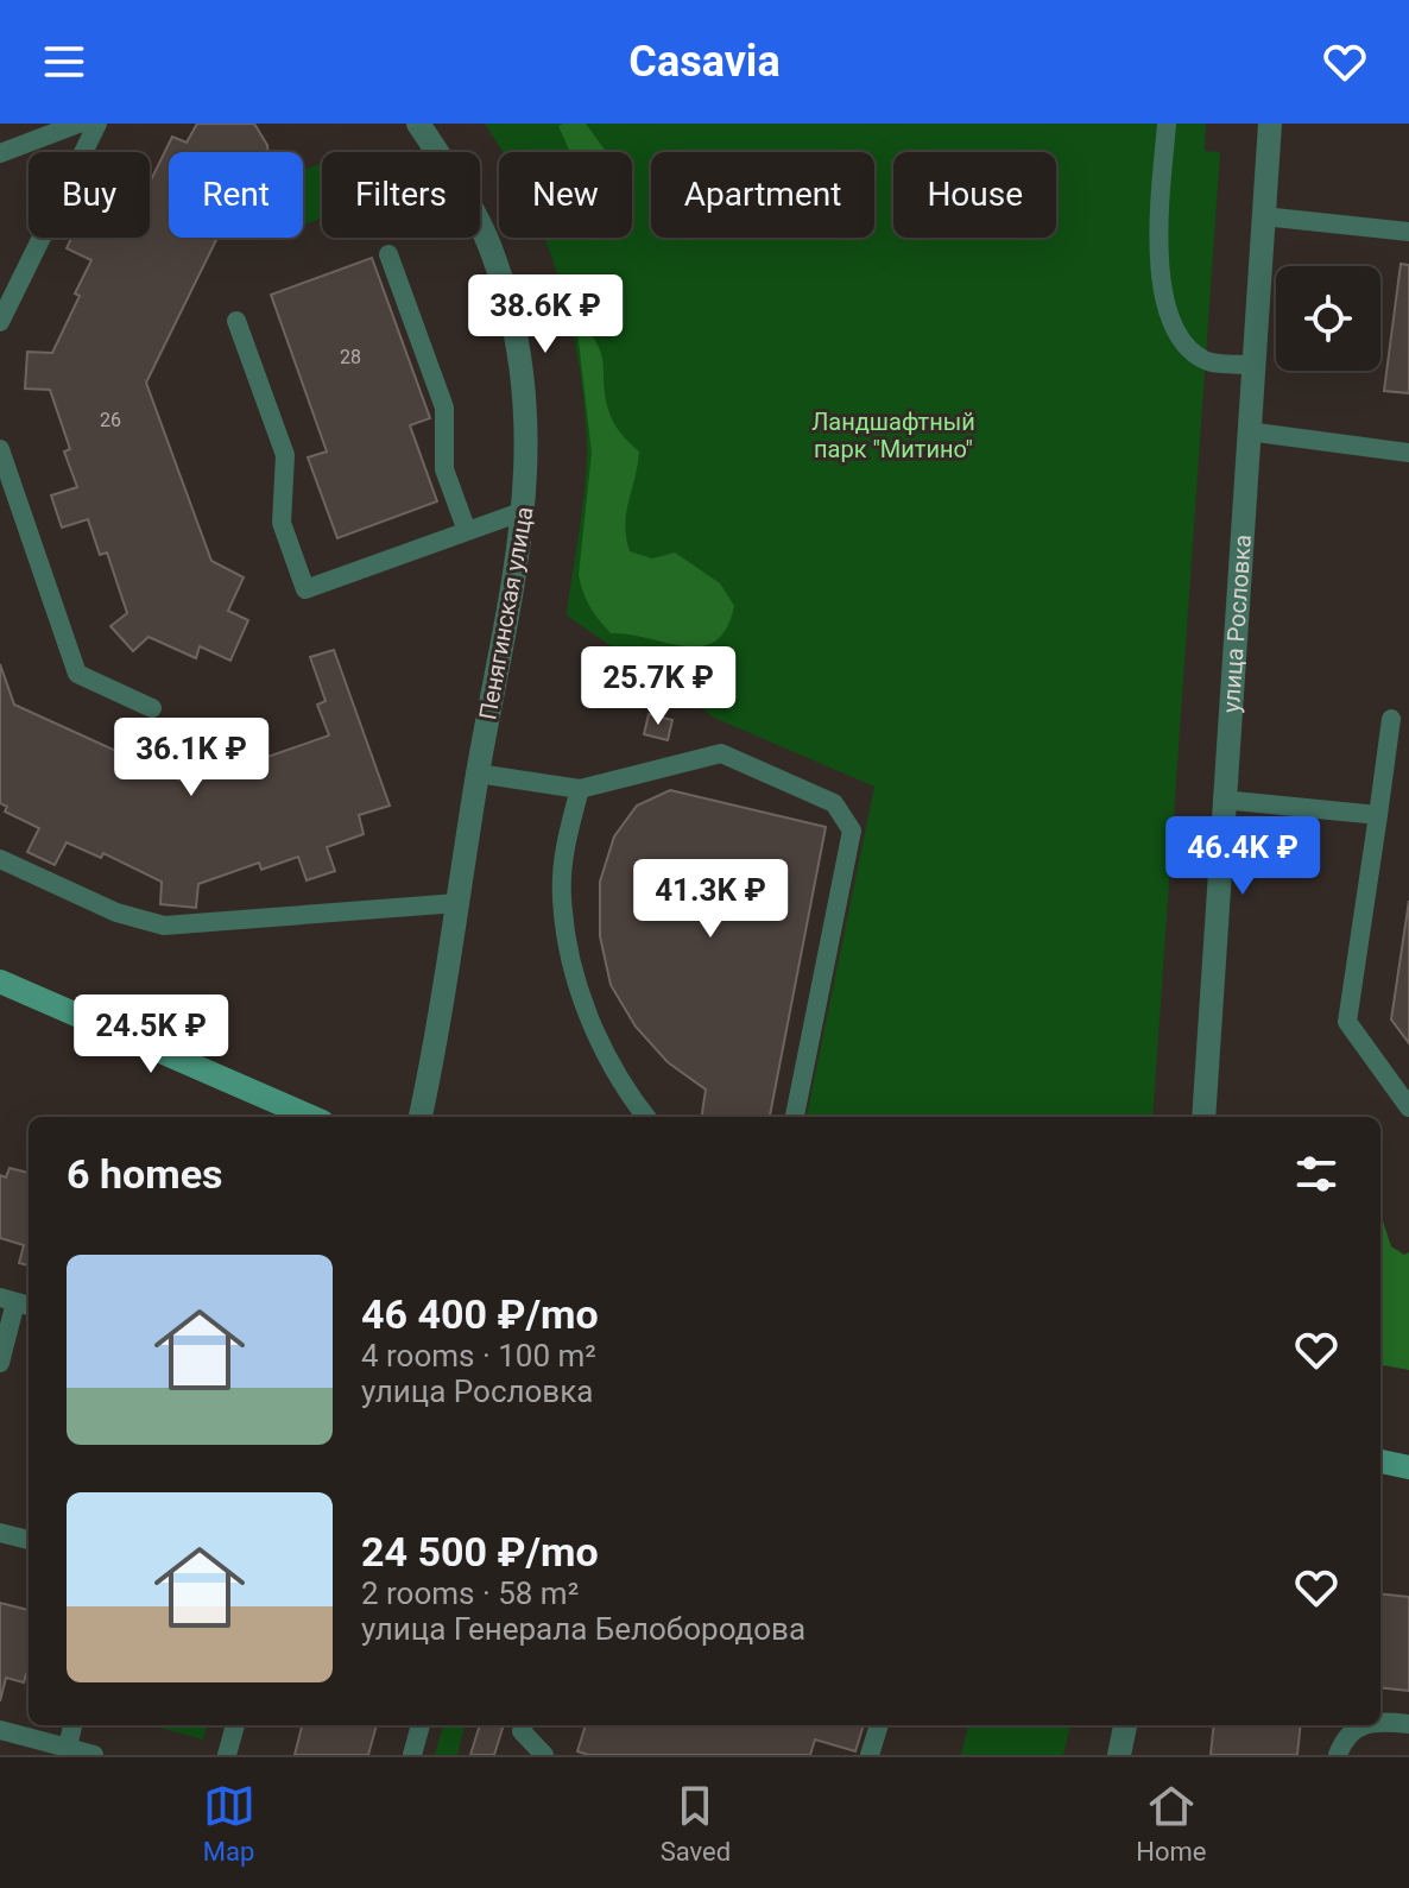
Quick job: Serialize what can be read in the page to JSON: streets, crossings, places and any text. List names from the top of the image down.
{
  "streets": {
    "street": ["Пенягинская улица", "улица Рословка"]
  },
  "parks": ["Ландшафтный парк \"Митино\""],
  "house_numbers": ["28", "26"],
  "page": {
    "header": "Casavia",
    "chip": [
      "Buy",
      "Rent",
      "Filters",
      "New",
      "Apartment",
      "House"
    ],
    "price": [
      "38.6K ₽",
      "25.7K ₽",
      "36.1K ₽",
      "46.4K ₽",
      "41.3K ₽",
      "24.5K ₽"
    ],
    "heading": "6 homes",
    "list": [
      {
        "name": "46 400 ₽/mo",
        "note": "4 rooms · 100 m² · улица Рословка"
      },
      {
        "name": "24 500 ₽/mo",
        "note": "2 rooms · 58 m² · улица Генерала Белобородова"
      }
    ],
    "tabs": ["Map", "Saved", "Home"]
  }
}
